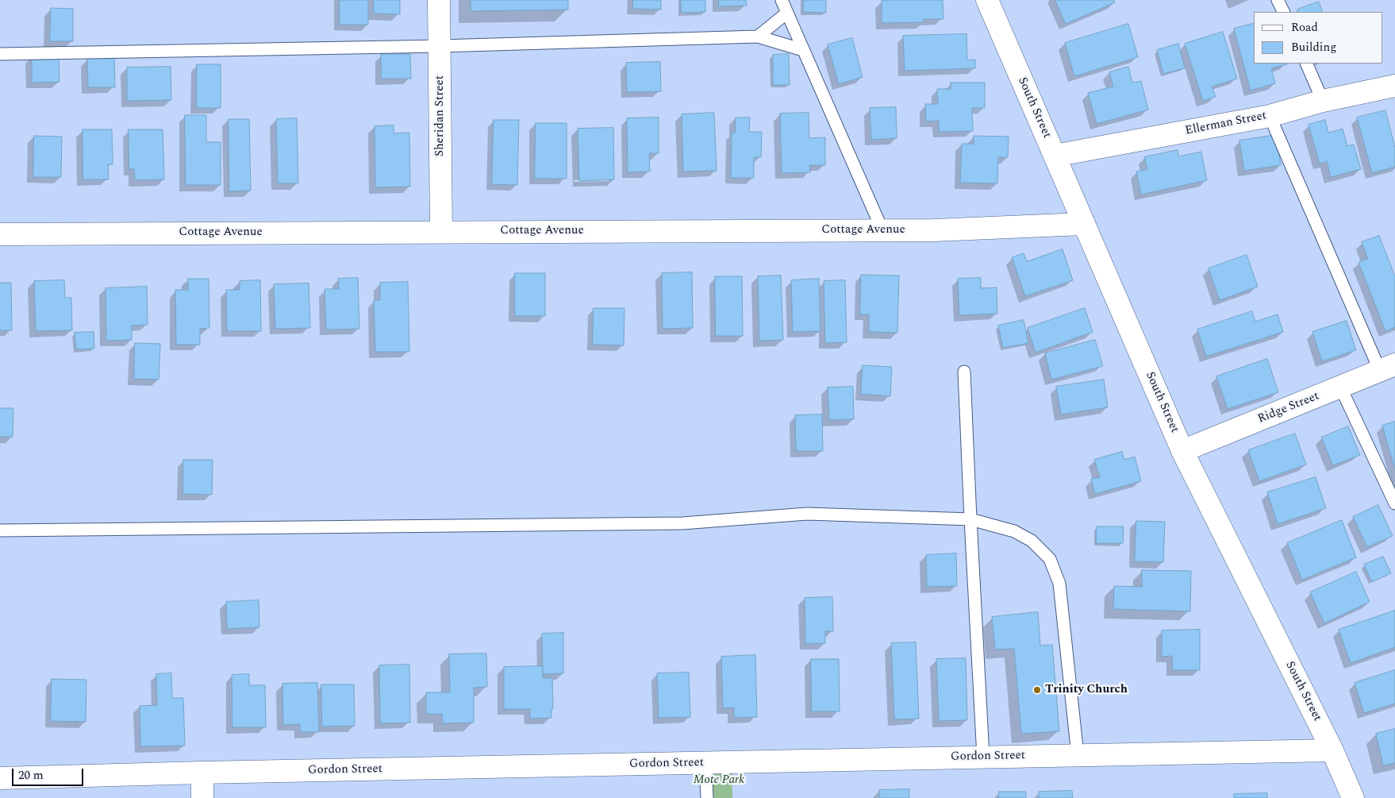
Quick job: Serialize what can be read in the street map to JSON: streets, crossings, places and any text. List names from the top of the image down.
{
  "streets": {
    "street": [
      "South Street",
      "Sheridan Street",
      "Ellerman Street",
      "Cottage Avenue",
      "Ridge Street",
      "Gordon Street"
    ]
  },
  "crossings": [
    ["South Street", "Ellerman Street"],
    ["South Street", "Cottage Avenue"],
    ["South Street", "Ridge Street"],
    ["South Street", "Gordon Street"],
    ["Sheridan Street", "Cottage Avenue"]
  ],
  "parks": ["Mote Park"],
  "places": ["Trinity Church"],
  "legend": ["Road", "Building"],
  "scale_bar": "20 m"
}
